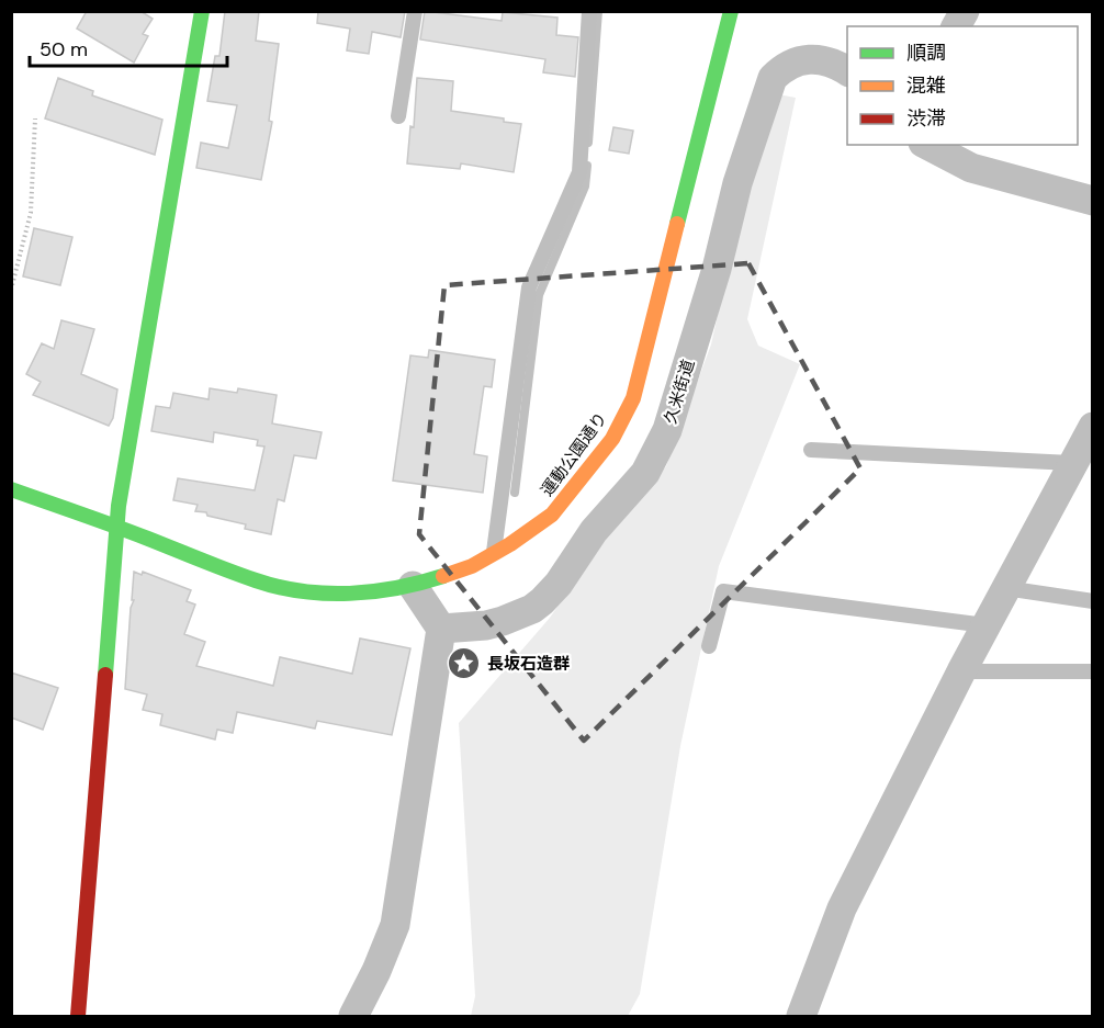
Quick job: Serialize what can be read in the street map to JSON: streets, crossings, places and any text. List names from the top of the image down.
{
  "streets": {
    "street": ["久米街道", "運動公園通り"]
  },
  "places": {
    "place": ["長坂石造群"]
  },
  "legend": ["順調", "混雑", "渋滞"],
  "scale_bar": "50 m"
}
